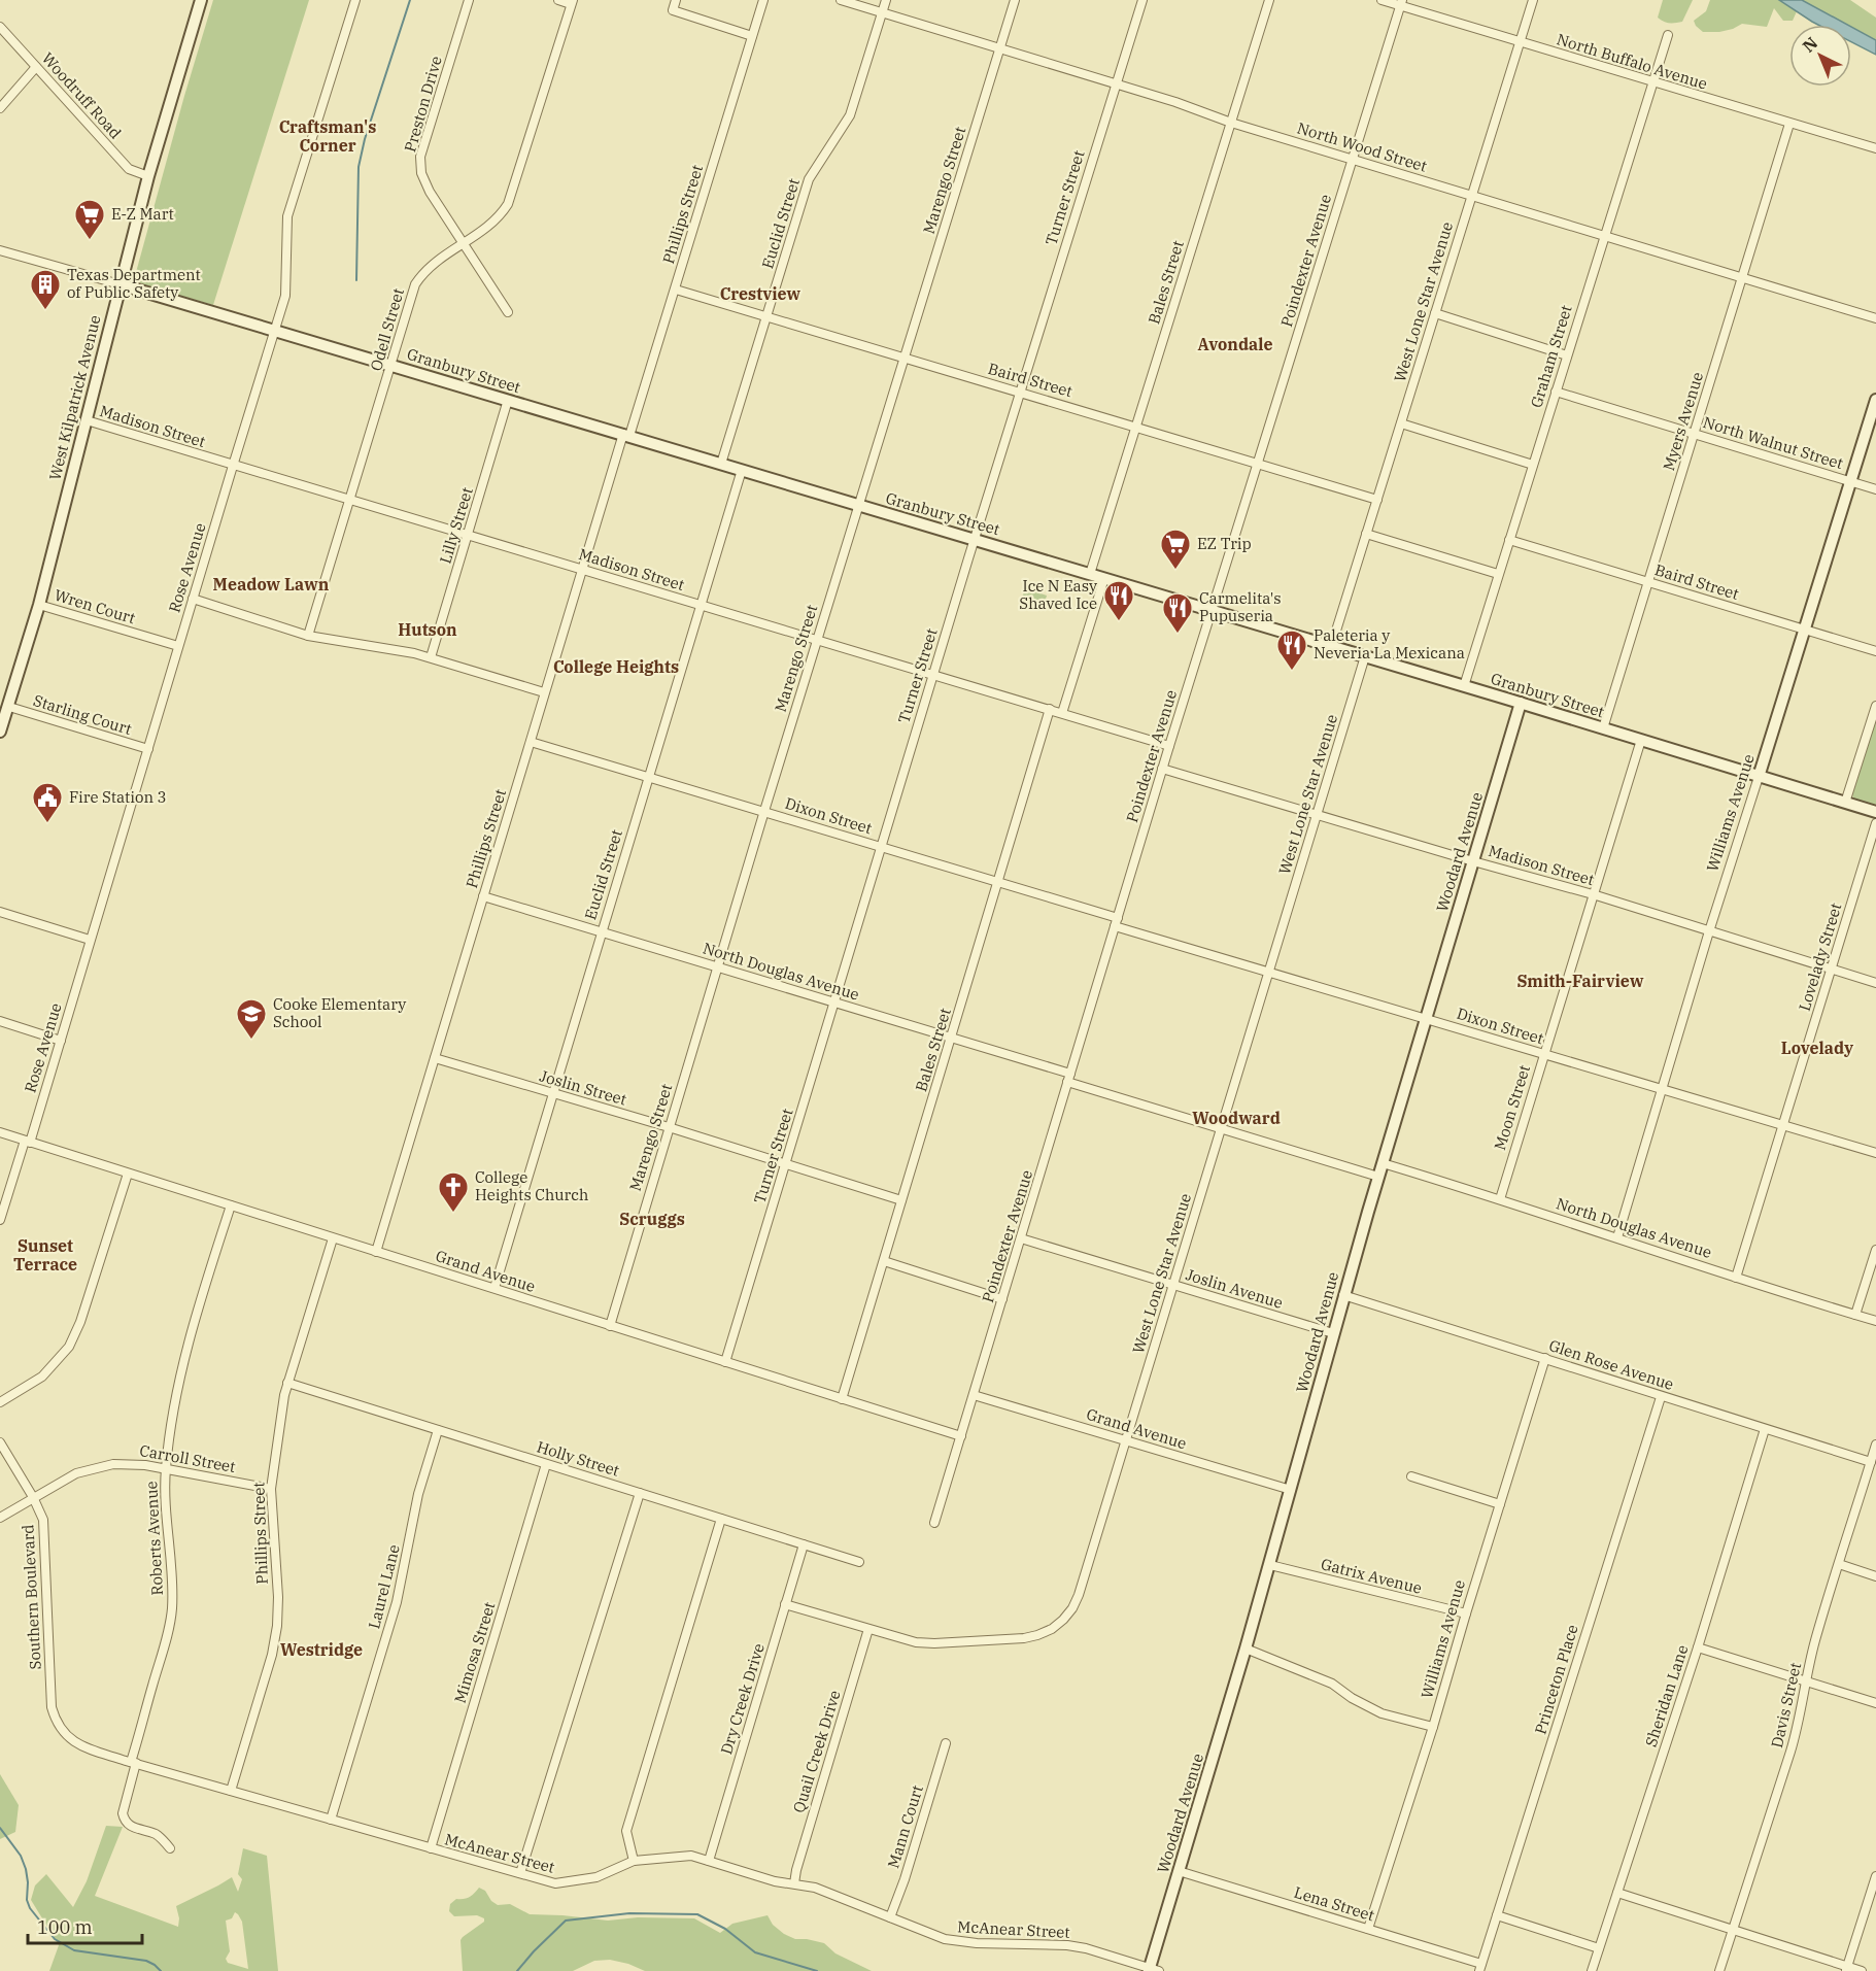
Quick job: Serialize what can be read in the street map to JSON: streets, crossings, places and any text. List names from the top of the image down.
{
  "streets": {
    "street": [
      "North Buffalo Avenue",
      "Woodruff Road",
      "Preston Drive",
      "North Wood Street",
      "Marengo Street",
      "Turner Street",
      "Phillips Street",
      "Euclid Street",
      "Poindexter Avenue",
      "Bales Street",
      "West Lone Star Avenue",
      "Odell Street",
      "Graham Street",
      "Granbury Street",
      "Baird Street",
      "West Kilpatrick Avenue",
      "Myers Avenue",
      "Madison Street",
      "North Walnut Street",
      "Lilly Street",
      "Rose Avenue",
      "Wren Court",
      "Starling Court",
      "Williams Avenue",
      "Dixon Street",
      "Woodard Avenue",
      "Lovelady Street",
      "North Douglas Avenue",
      "Joslin Street",
      "Moon Street",
      "Grand Avenue",
      "Joslin Avenue",
      "Glen Rose Avenue",
      "Carroll Street",
      "Holly Street",
      "Roberts Avenue",
      "Gatrix Avenue",
      "Laurel Lane",
      "Southern Boulevard",
      "Mimosa Street",
      "Princeton Place",
      "Sheridan Lane",
      "Dry Creek Drive",
      "Davis Street",
      "Quail Creek Drive",
      "Mann Court",
      "McAnear Street",
      "Lena Street"
    ]
  },
  "crossings": [
    ["North Buffalo Avenue", "Poindexter Avenue"],
    ["North Buffalo Avenue", "West Lone Star Avenue"],
    ["North Buffalo Avenue", "Graham Street"],
    ["North Buffalo Avenue", "Myers Avenue"],
    ["Woodruff Road", "West Kilpatrick Avenue"],
    ["Preston Drive", "Odell Street"],
    ["North Wood Street", "Marengo Street"],
    ["North Wood Street", "Turner Street"],
    ["North Wood Street", "Euclid Street"],
    ["North Wood Street", "Poindexter Avenue"],
    ["North Wood Street", "Bales Street"],
    ["North Wood Street", "West Lone Star Avenue"],
    ["North Wood Street", "Graham Street"],
    ["North Wood Street", "Myers Avenue"],
    ["Marengo Street", "Granbury Street"],
    ["Marengo Street", "Baird Street"],
    ["Marengo Street", "Madison Street"],
    ["Marengo Street", "Dixon Street"],
    ["Marengo Street", "North Douglas Avenue"],
    ["Marengo Street", "Joslin Street"],
    ["Marengo Street", "Grand Avenue"],
    ["Turner Street", "Granbury Street"],
    ["Turner Street", "Baird Street"],
    ["Turner Street", "Madison Street"],
    ["Turner Street", "Dixon Street"],
    ["Turner Street", "North Douglas Avenue"],
    ["Turner Street", "Joslin Street"],
    ["Turner Street", "Grand Avenue"],
    ["Phillips Street", "Granbury Street"],
    ["Phillips Street", "Baird Street"],
    ["Phillips Street", "Madison Street"],
    ["Phillips Street", "Dixon Street"],
    ["Phillips Street", "North Douglas Avenue"],
    ["Phillips Street", "Joslin Street"],
    ["Phillips Street", "Grand Avenue"],
    ["Phillips Street", "Carroll Street"],
    ["Phillips Street", "Holly Street"],
    ["Phillips Street", "McAnear Street"],
    ["Euclid Street", "Granbury Street"],
    ["Euclid Street", "Baird Street"],
    ["Euclid Street", "Madison Street"],
    ["Euclid Street", "Dixon Street"],
    ["Euclid Street", "North Douglas Avenue"],
    ["Euclid Street", "Joslin Street"],
    ["Euclid Street", "Grand Avenue"],
    ["Poindexter Avenue", "Granbury Street"],
    ["Poindexter Avenue", "Baird Street"],
    ["Poindexter Avenue", "Madison Street"],
    ["Poindexter Avenue", "Dixon Street"],
    ["Poindexter Avenue", "North Douglas Avenue"],
    ["Poindexter Avenue", "Grand Avenue"],
    ["Poindexter Avenue", "Joslin Avenue"],
    ["Bales Street", "Granbury Street"],
    ["Bales Street", "Baird Street"],
    ["Bales Street", "Madison Street"],
    ["Bales Street", "Dixon Street"],
    ["Bales Street", "North Douglas Avenue"],
    ["Bales Street", "Joslin Street"],
    ["Bales Street", "Grand Avenue"],
    ["West Lone Star Avenue", "Granbury Street"],
    ["West Lone Star Avenue", "Baird Street"],
    ["West Lone Star Avenue", "Madison Street"],
    ["West Lone Star Avenue", "Dixon Street"],
    ["West Lone Star Avenue", "North Douglas Avenue"],
    ["West Lone Star Avenue", "Grand Avenue"],
    ["West Lone Star Avenue", "Joslin Avenue"],
    ["West Lone Star Avenue", "Dry Creek Drive"],
    ["West Lone Star Avenue", "Quail Creek Drive"],
    ["Odell Street", "Granbury Street"],
    ["Odell Street", "Madison Street"],
    ["Graham Street", "Granbury Street"],
    ["Graham Street", "Baird Street"],
    ["Graham Street", "North Walnut Street"],
    ["Granbury Street", "West Kilpatrick Avenue"],
    ["Granbury Street", "Myers Avenue"],
    ["Granbury Street", "Lilly Street"],
    ["Granbury Street", "Rose Avenue"],
    ["Granbury Street", "Williams Avenue"],
    ["Granbury Street", "Woodard Avenue"],
    ["Granbury Street", "Moon Street"],
    ["Baird Street", "Myers Avenue"],
    ["Baird Street", "Williams Avenue"],
    ["West Kilpatrick Avenue", "Madison Street"],
    ["West Kilpatrick Avenue", "Wren Court"],
    ["West Kilpatrick Avenue", "Starling Court"],
    ["Myers Avenue", "North Walnut Street"],
    ["Madison Street", "Lilly Street"],
    ["Madison Street", "Rose Avenue"],
    ["Madison Street", "Williams Avenue"],
    ["Madison Street", "Woodard Avenue"],
    ["Madison Street", "Lovelady Street"],
    ["Madison Street", "Moon Street"],
    ["North Walnut Street", "Williams Avenue"],
    ["Rose Avenue", "Wren Court"],
    ["Rose Avenue", "Starling Court"],
    ["Rose Avenue", "Grand Avenue"],
    ["Williams Avenue", "Dixon Street"],
    ["Williams Avenue", "North Douglas Avenue"],
    ["Williams Avenue", "Glen Rose Avenue"],
    ["Williams Avenue", "Gatrix Avenue"],
    ["Williams Avenue", "Lena Street"],
    ["Dixon Street", "Woodard Avenue"],
    ["Dixon Street", "Lovelady Street"],
    ["Dixon Street", "Moon Street"],
    ["Woodard Avenue", "North Douglas Avenue"],
    ["Woodard Avenue", "Grand Avenue"],
    ["Woodard Avenue", "Joslin Avenue"],
    ["Woodard Avenue", "Glen Rose Avenue"],
    ["Woodard Avenue", "Gatrix Avenue"],
    ["Woodard Avenue", "McAnear Street"],
    ["Woodard Avenue", "Lena Street"],
    ["Lovelady Street", "North Douglas Avenue"],
    ["North Douglas Avenue", "Moon Street"],
    ["Grand Avenue", "Roberts Avenue"],
    ["Glen Rose Avenue", "Princeton Place"],
    ["Glen Rose Avenue", "Sheridan Lane"],
    ["Glen Rose Avenue", "Davis Street"],
    ["Carroll Street", "Roberts Avenue"],
    ["Carroll Street", "Southern Boulevard"],
    ["Holly Street", "Laurel Lane"],
    ["Holly Street", "Mimosa Street"],
    ["Holly Street", "Dry Creek Drive"],
    ["Roberts Avenue", "McAnear Street"],
    ["Laurel Lane", "McAnear Street"],
    ["Southern Boulevard", "McAnear Street"],
    ["Mimosa Street", "McAnear Street"],
    ["Princeton Place", "Lena Street"],
    ["Dry Creek Drive", "McAnear Street"],
    ["Quail Creek Drive", "McAnear Street"],
    ["Mann Court", "McAnear Street"]
  ],
  "districts": [
    "Craftsman's Corner",
    "Crestview",
    "Avondale",
    "Meadow Lawn",
    "Hutson",
    "College Heights",
    "Smith-Fairview",
    "Lovelady",
    "Woodward",
    "Scruggs",
    "Sunset Terrace",
    "Westridge"
  ],
  "places": {
    "supermarket": ["E-Z Mart", "EZ Trip"],
    "building": ["Texas Department of Public Safety"],
    "restaurant": ["Ice N Easy Shaved Ice", "Carmelita's Pupuseria", "Paleteria y Neveria La Mexicana"],
    "public building": ["Fire Station 3"],
    "school or university": ["Cooke Elementary School"],
    "church": ["College Heights Church"]
  },
  "scale_bar": "100 m",
  "north": "top left"
}
